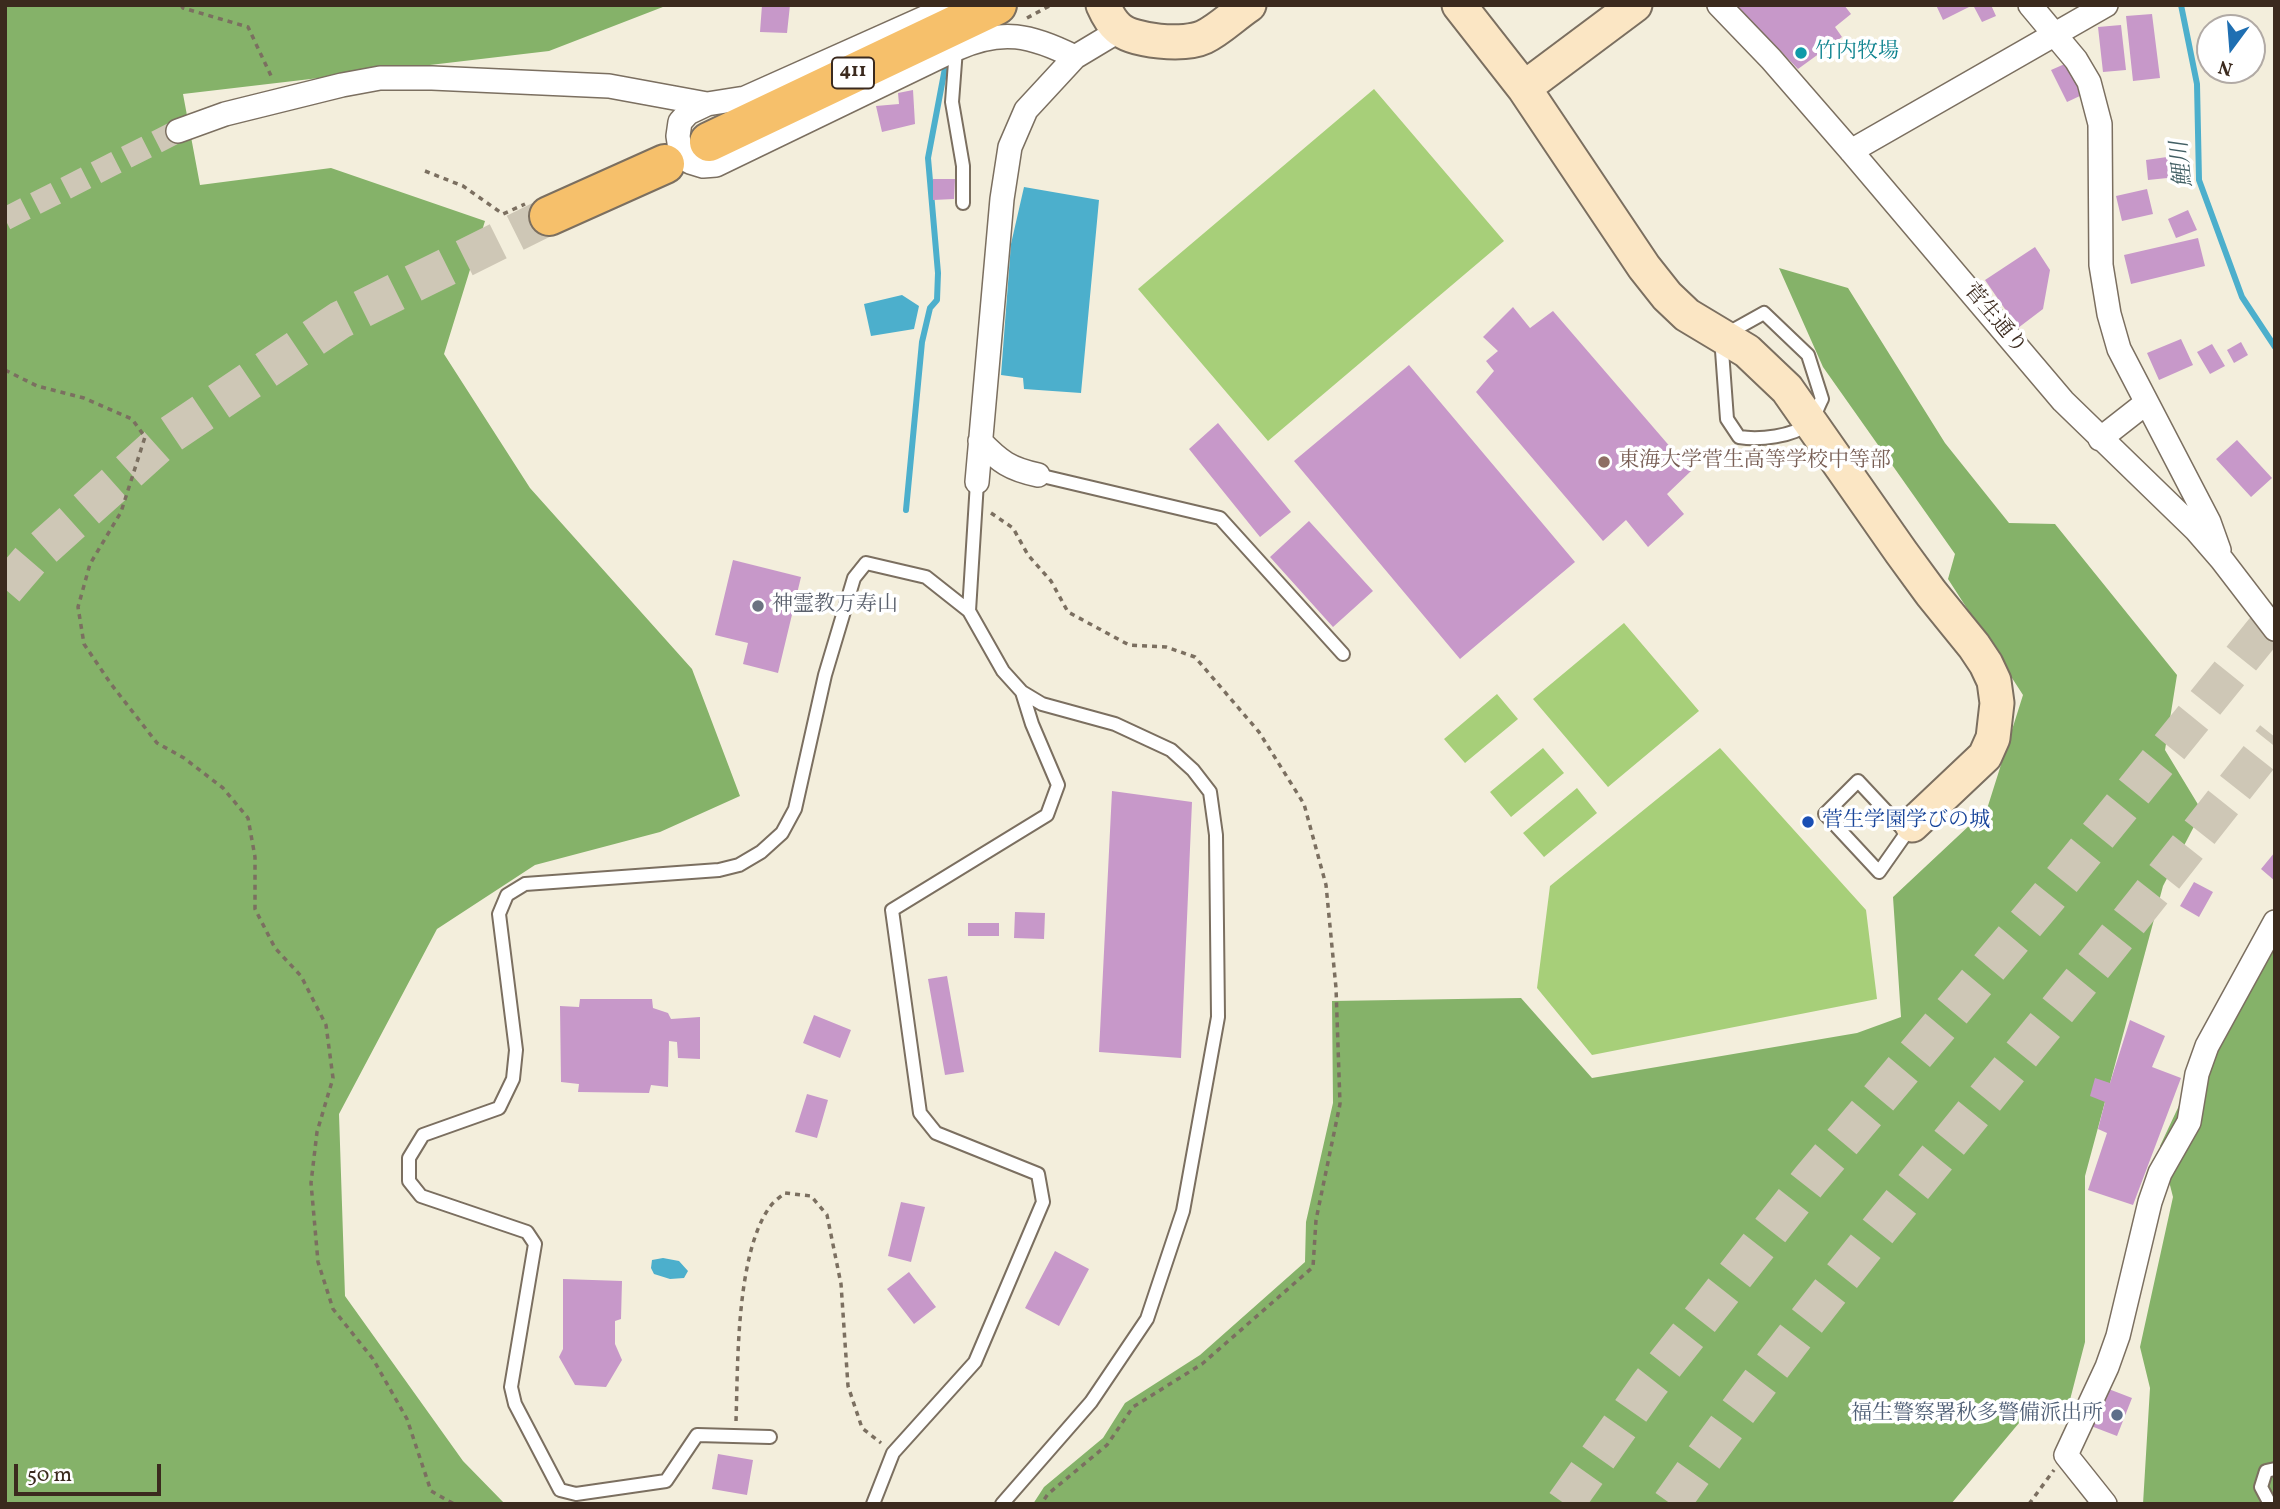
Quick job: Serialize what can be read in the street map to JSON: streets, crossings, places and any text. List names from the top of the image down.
{
  "streets": {
    "highway": ["411"],
    "street": ["菅生通り"]
  },
  "water": ["鯉川"],
  "places": [
    "竹内牧場",
    "東海大学菅生高等学校中等部",
    "神霊教万寿山",
    "菅生学園学びの城",
    "福生警察署秋多警備派出所"
  ],
  "scale_bar": "50 m",
  "north": "bottom"
}
